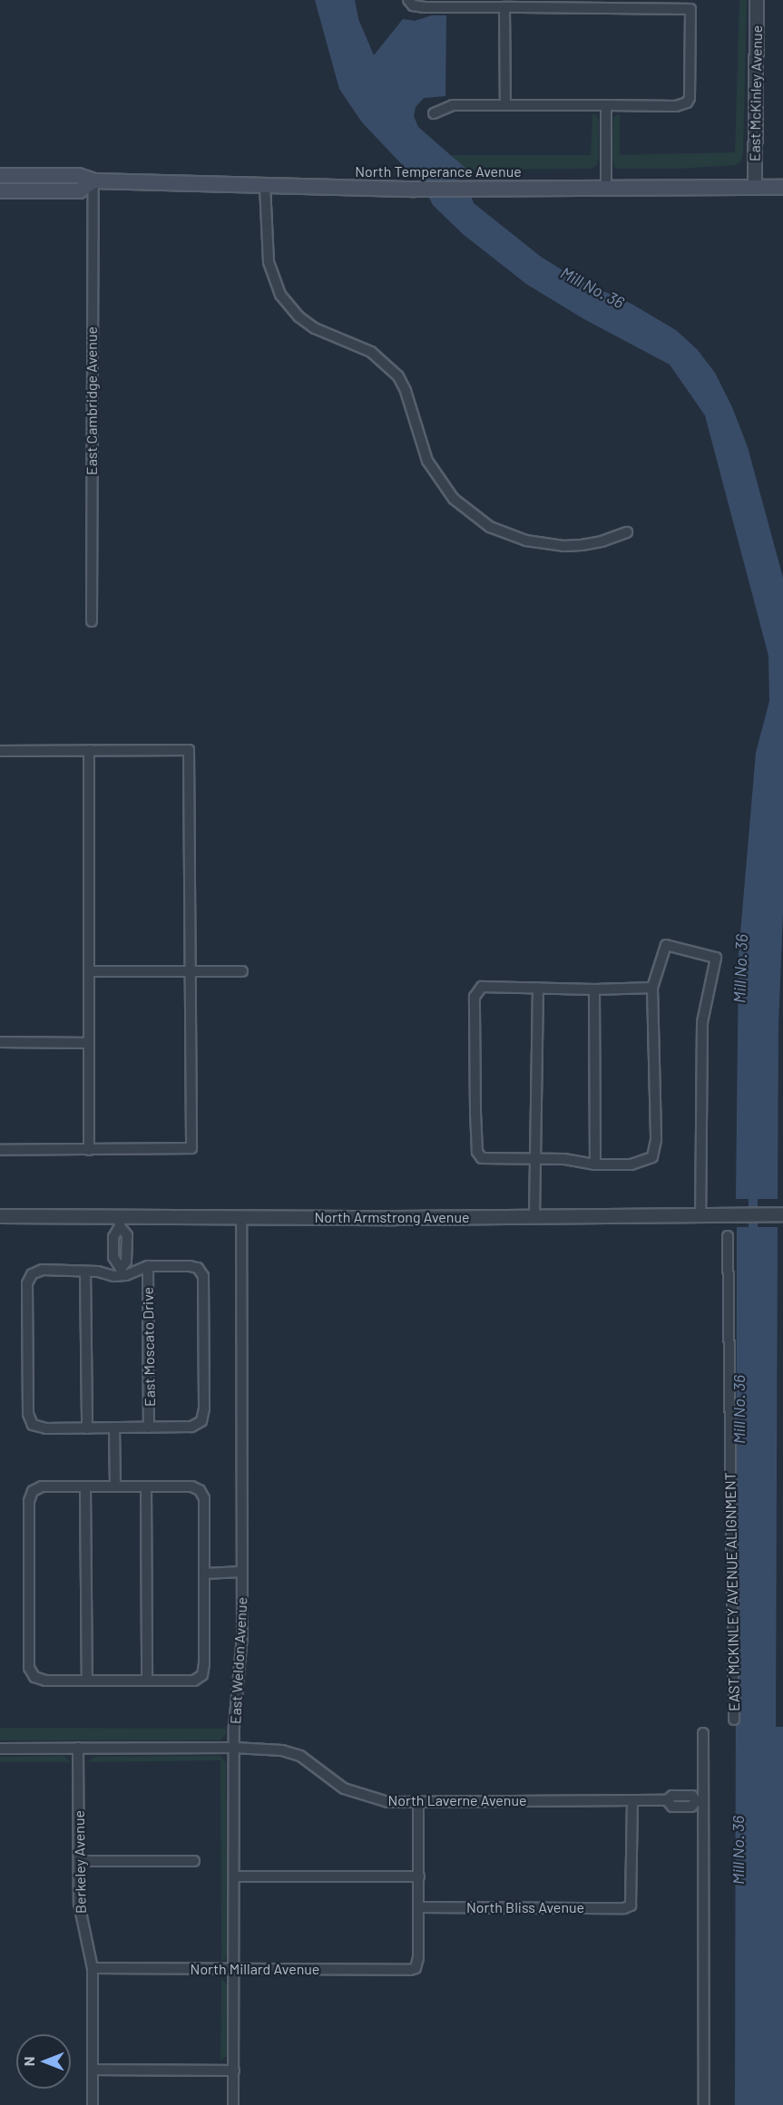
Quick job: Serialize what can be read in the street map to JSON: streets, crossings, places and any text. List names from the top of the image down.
{
  "streets": {
    "main road": ["North Temperance Avenue"],
    "street": [
      "East McKinley Avenue",
      "East Cambridge Avenue",
      "North Armstrong Avenue",
      "East Moscato Drive",
      "EAST MCKINLEY AVENUE ALIGNMENT",
      "East Weldon Avenue",
      "North Laverne Avenue",
      "Berkeley Avenue",
      "North Bliss Avenue",
      "North Millard Avenue"
    ]
  },
  "crossings": [
    ["East McKinley Avenue", "North Temperance Avenue"],
    ["North Temperance Avenue", "East Cambridge Avenue"],
    ["North Armstrong Avenue", "East Weldon Avenue"],
    ["East Weldon Avenue", "North Laverne Avenue"],
    ["East Weldon Avenue", "North Millard Avenue"],
    ["North Laverne Avenue", "Berkeley Avenue"],
    ["North Laverne Avenue", "North Bliss Avenue"],
    ["Berkeley Avenue", "North Millard Avenue"],
    ["North Bliss Avenue", "North Millard Avenue"]
  ],
  "water": ["Mill No. 36"],
  "north": "left"
}
